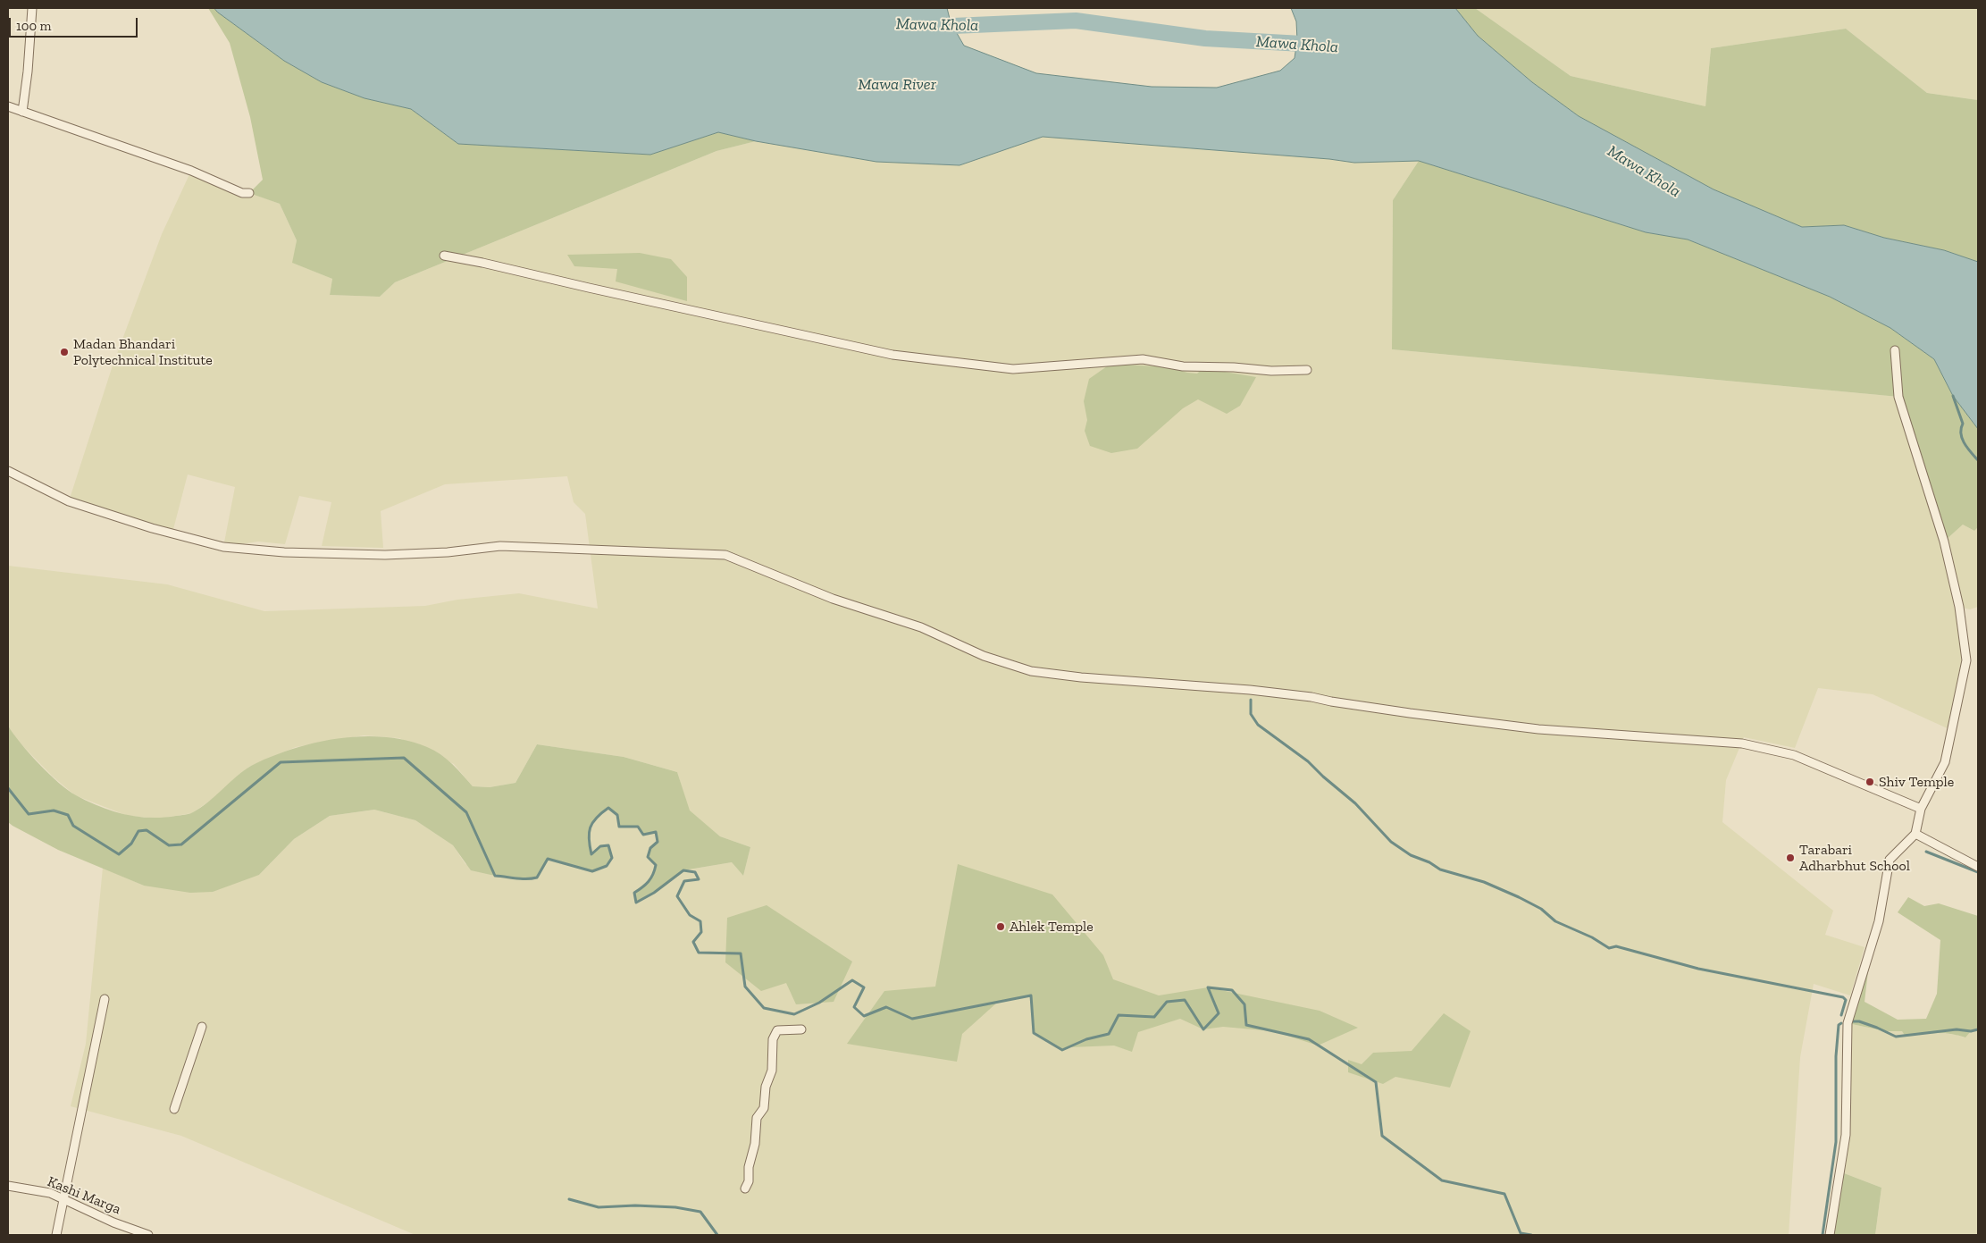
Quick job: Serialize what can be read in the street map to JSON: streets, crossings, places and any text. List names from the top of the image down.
{
  "streets": {
    "street": ["Kashi Marga"]
  },
  "water": ["Mawa Khola", "Mawa River"],
  "places": [
    "Madan Bhandari Polytechnical Institute",
    "Shiv Temple",
    "Tarabari Adharbhut School",
    "Ahlek Temple"
  ],
  "scale_bar": "100 m"
}
